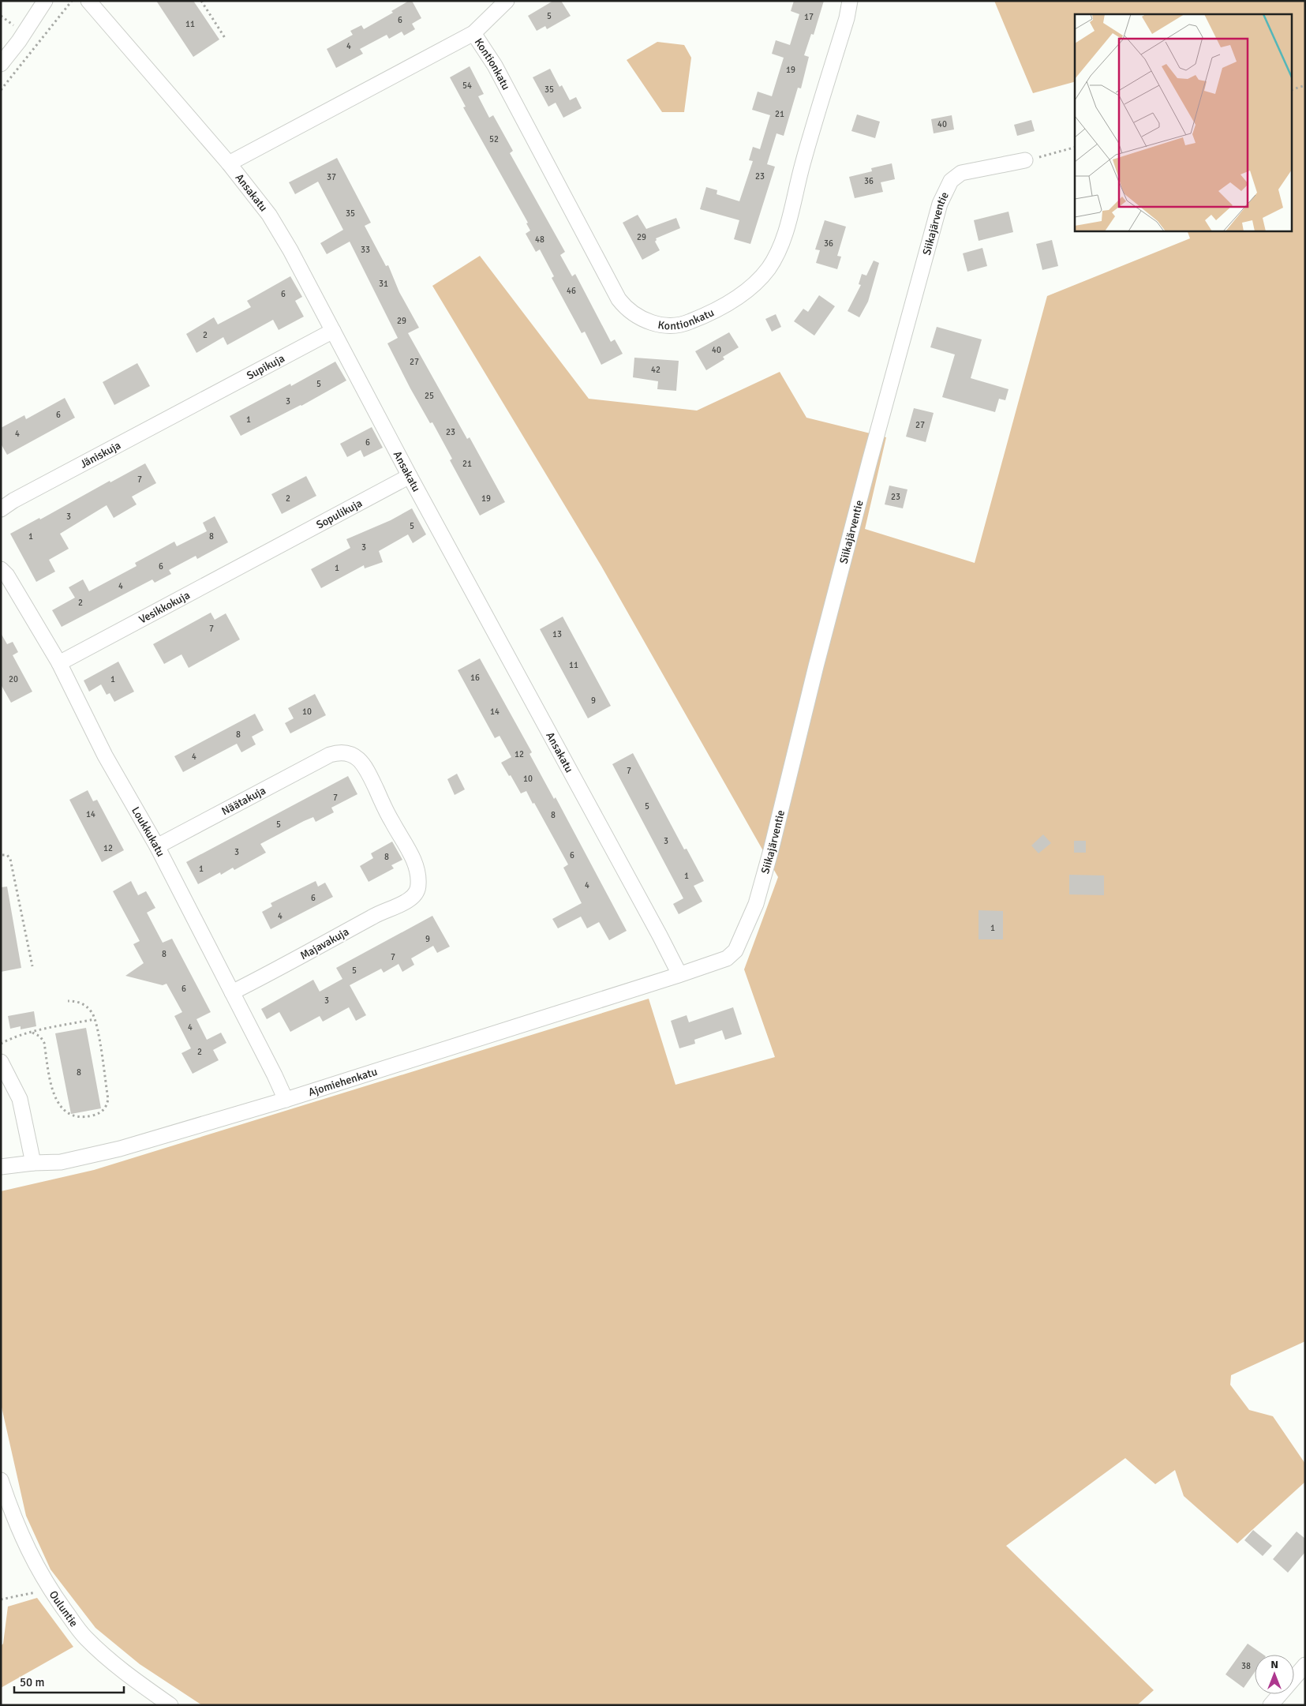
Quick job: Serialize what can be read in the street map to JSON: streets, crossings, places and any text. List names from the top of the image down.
{
  "streets": {
    "street": [
      "Kontionkatu",
      "Ansakatu",
      "Siikajärventie",
      "Supikuja",
      "Jäniskuja",
      "Sopulikuja",
      "Vesikkokuja",
      "Näätakuja",
      "Loukkukatu",
      "Majavakuja",
      "Ajomiehenkatu",
      "Ouluntie"
    ]
  },
  "crossings": [
    ["Kontionkatu", "Ansakatu"],
    ["Ansakatu", "Siikajärventie"],
    ["Ansakatu", "Supikuja"],
    ["Ansakatu", "Sopulikuja"],
    ["Ansakatu", "Ajomiehenkatu"],
    ["Siikajärventie", "Ajomiehenkatu"],
    ["Supikuja", "Jäniskuja"],
    ["Sopulikuja", "Vesikkokuja"],
    ["Vesikkokuja", "Loukkukatu"],
    ["Näätakuja", "Loukkukatu"],
    ["Näätakuja", "Majavakuja"],
    ["Loukkukatu", "Majavakuja"],
    ["Loukkukatu", "Ajomiehenkatu"]
  ],
  "house_numbers": [
    "5",
    "17",
    "6",
    "11",
    "4",
    "19",
    "54",
    "35",
    "21",
    "40",
    "52",
    "23",
    "37",
    "36",
    "35",
    "29",
    "48",
    "36",
    "33",
    "31",
    "46",
    "6",
    "29",
    "2",
    "40",
    "27",
    "42",
    "5",
    "25",
    "3",
    "6",
    "1",
    "27",
    "23",
    "4",
    "6",
    "21",
    "7",
    "23",
    "2",
    "19",
    "3",
    "5",
    "1",
    "8",
    "3",
    "6",
    "1",
    "4",
    "2",
    "7",
    "13",
    "11",
    "16",
    "20",
    "1",
    "9",
    "10",
    "14",
    "8",
    "12",
    "4",
    "7",
    "10",
    "7",
    "5",
    "14",
    "8",
    "5",
    "3",
    "12",
    "3",
    "6",
    "8",
    "1",
    "1",
    "4",
    "6",
    "4",
    "1",
    "9",
    "8",
    "7",
    "5",
    "6",
    "3",
    "4",
    "2",
    "8",
    "38"
  ],
  "scale_bar": "50 m",
  "north": "top"
}
